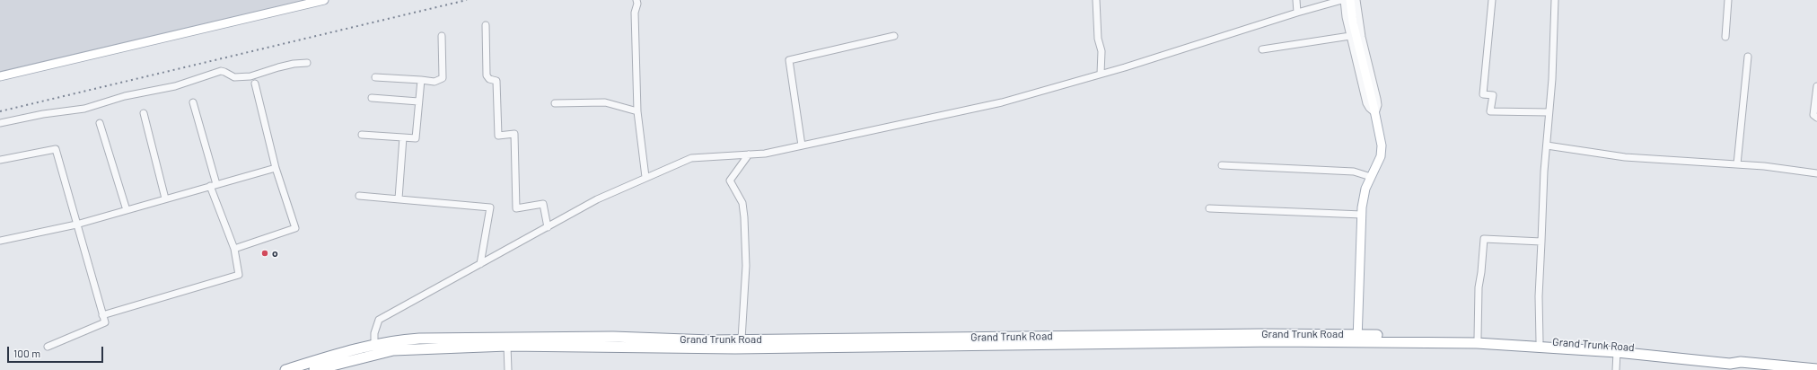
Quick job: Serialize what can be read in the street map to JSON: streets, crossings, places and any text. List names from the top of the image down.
{
  "streets": {
    "highway": ["Grand Trunk Road"]
  },
  "places": ["o"],
  "scale_bar": "100 m"
}
